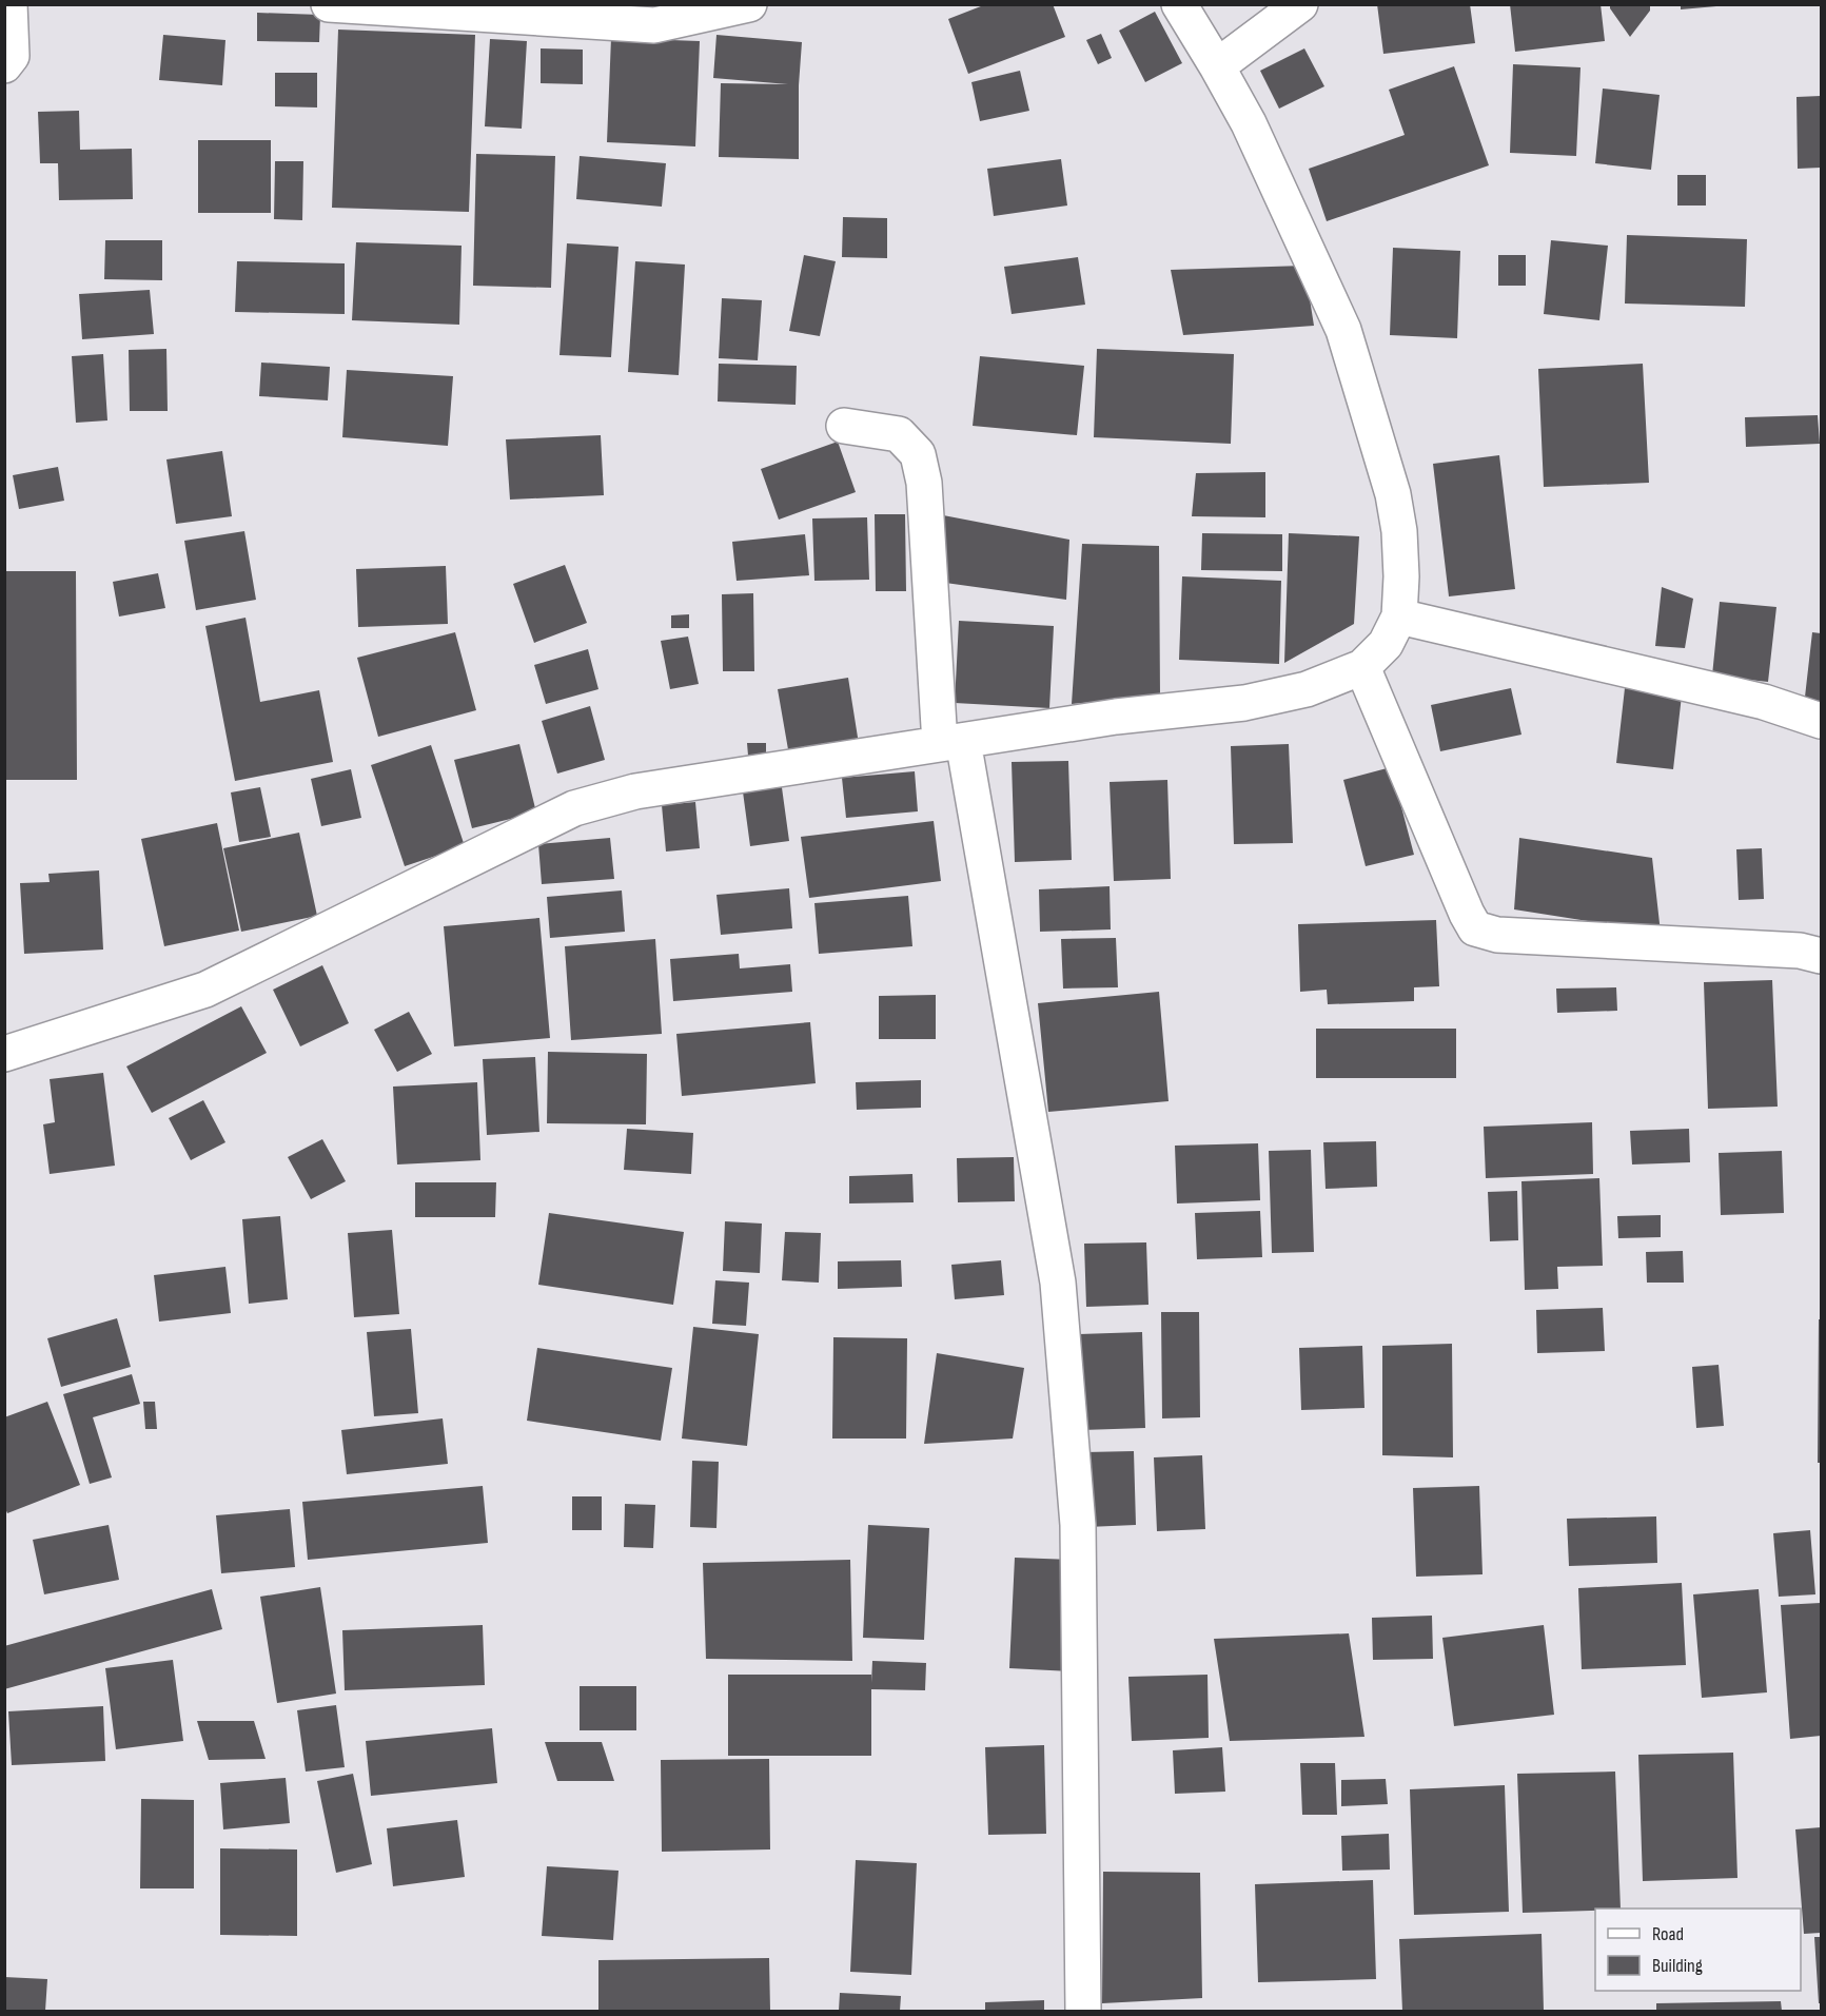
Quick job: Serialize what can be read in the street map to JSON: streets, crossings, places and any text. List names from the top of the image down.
{
  "legend": ["Road", "Building"]
}
